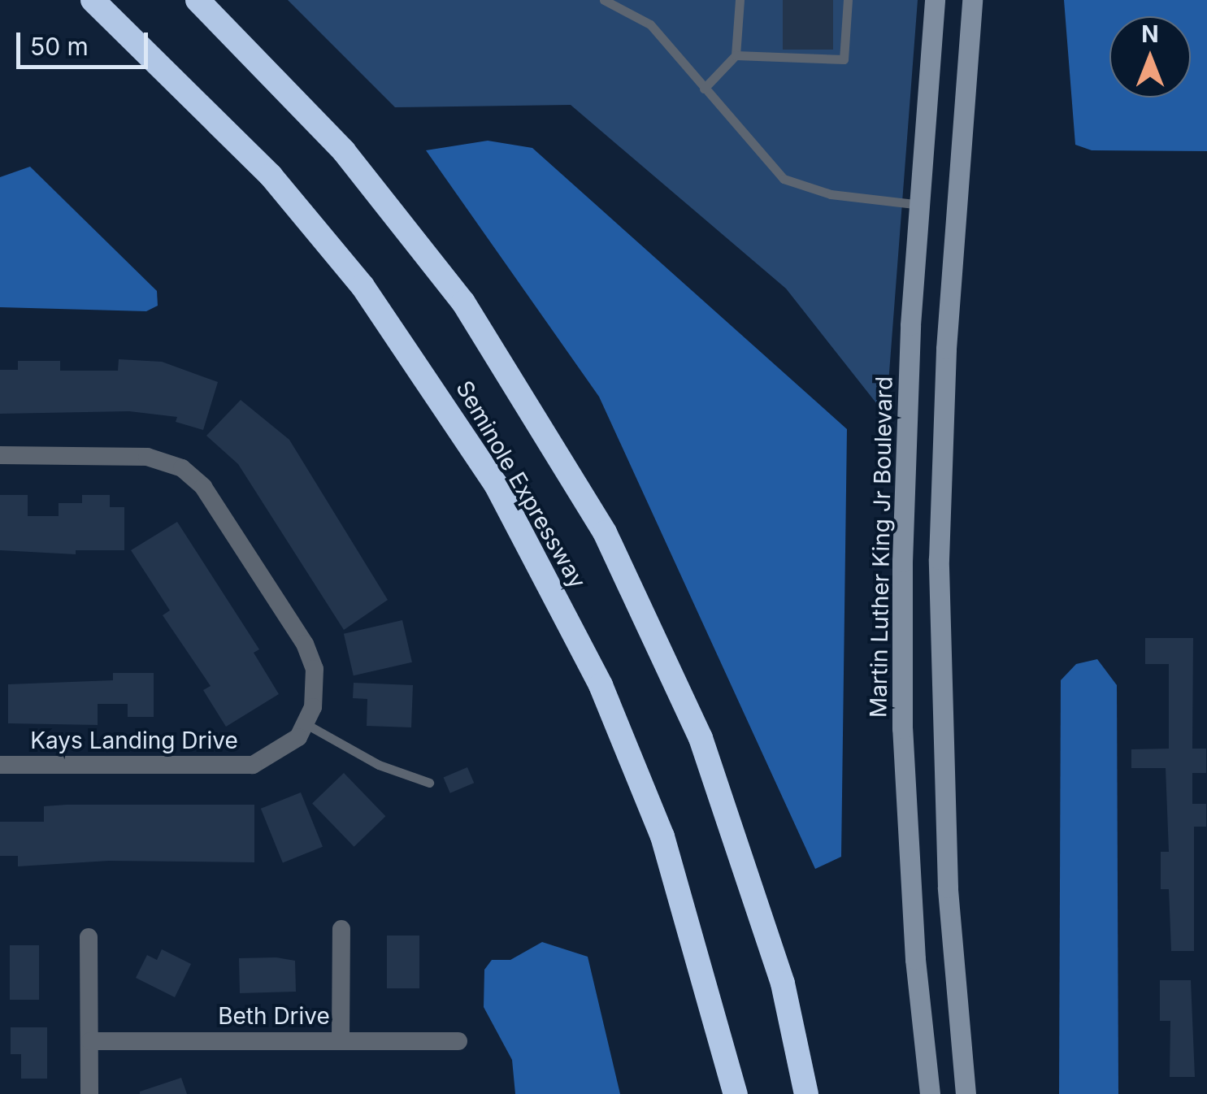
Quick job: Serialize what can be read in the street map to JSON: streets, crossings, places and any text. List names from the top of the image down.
{
  "streets": {
    "highway": ["Seminole Expressway"],
    "main road": ["Martin Luther King Jr Boulevard"],
    "street": ["Kays Landing Drive", "Beth Drive"]
  },
  "scale_bar": "50 m",
  "north": "top"
}
